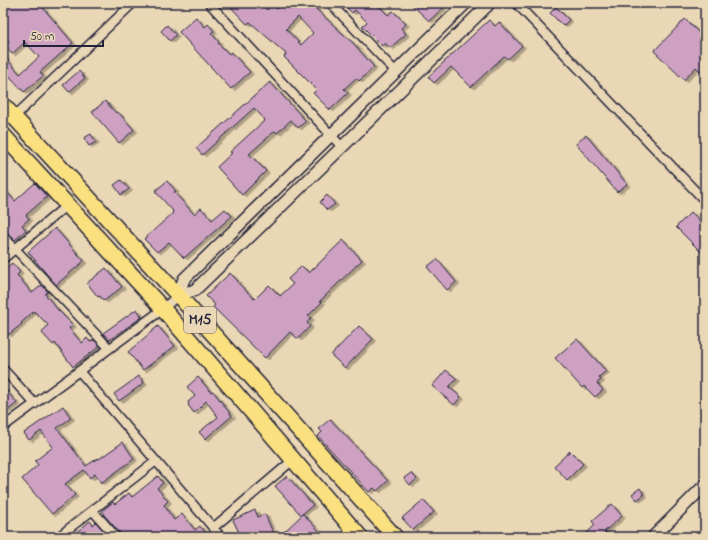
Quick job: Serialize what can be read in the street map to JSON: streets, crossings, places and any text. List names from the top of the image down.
{
  "streets": {
    "highway": ["M15"]
  },
  "scale_bar": "50 m"
}
